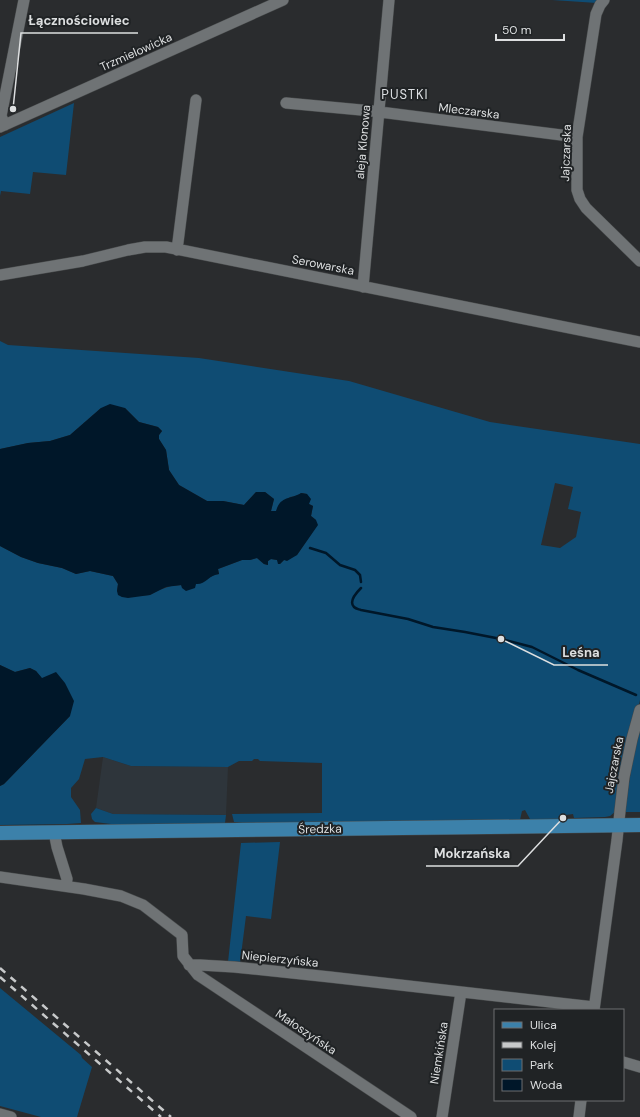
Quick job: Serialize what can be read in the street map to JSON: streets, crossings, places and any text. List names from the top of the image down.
{
  "streets": {
    "main road": ["Średzka"],
    "street": [
      "Trzmielowicka",
      "Mleczarska",
      "aleja Klonowa",
      "Jajczarska",
      "Serowarska",
      "Niepierzyńska",
      "Małoszyńska",
      "Niemkińska"
    ]
  },
  "crossings": [
    ["Mleczarska", "aleja Klonowa"],
    ["Mleczarska", "Jajczarska"],
    ["aleja Klonowa", "Serowarska"],
    ["Jajczarska", "Średzka"],
    ["Jajczarska", "Niepierzyńska"],
    ["Niepierzyńska", "Małoszyńska"],
    ["Niepierzyńska", "Niemkińska"]
  ],
  "districts": ["PUSTKI"],
  "places": ["Łącznościowiec", "Leśna", "Mokrzańska"],
  "legend": [
    "Ulica",
    "Kolej",
    "Park",
    "Woda"
  ],
  "scale_bar": "50 m"
}
